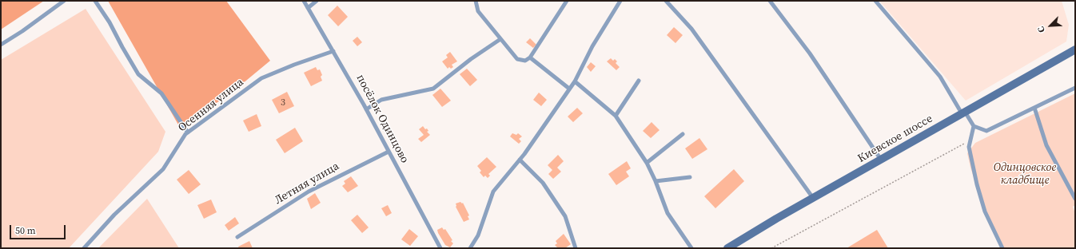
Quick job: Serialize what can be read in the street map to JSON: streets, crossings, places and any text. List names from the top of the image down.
{
  "streets": {
    "main road": ["Киевское шоссе"],
    "lane": ["Осенняя улица", "посёлок Одинцово", "Летняя улица"]
  },
  "crossings": [
    ["Осенняя улица", "посёлок Одинцово"],
    ["посёлок Одинцово", "Летняя улица"]
  ],
  "parks": ["Одинцовское кладбище"],
  "house_numbers": ["3"],
  "scale_bar": "50 m",
  "north": "bottom left"
}
